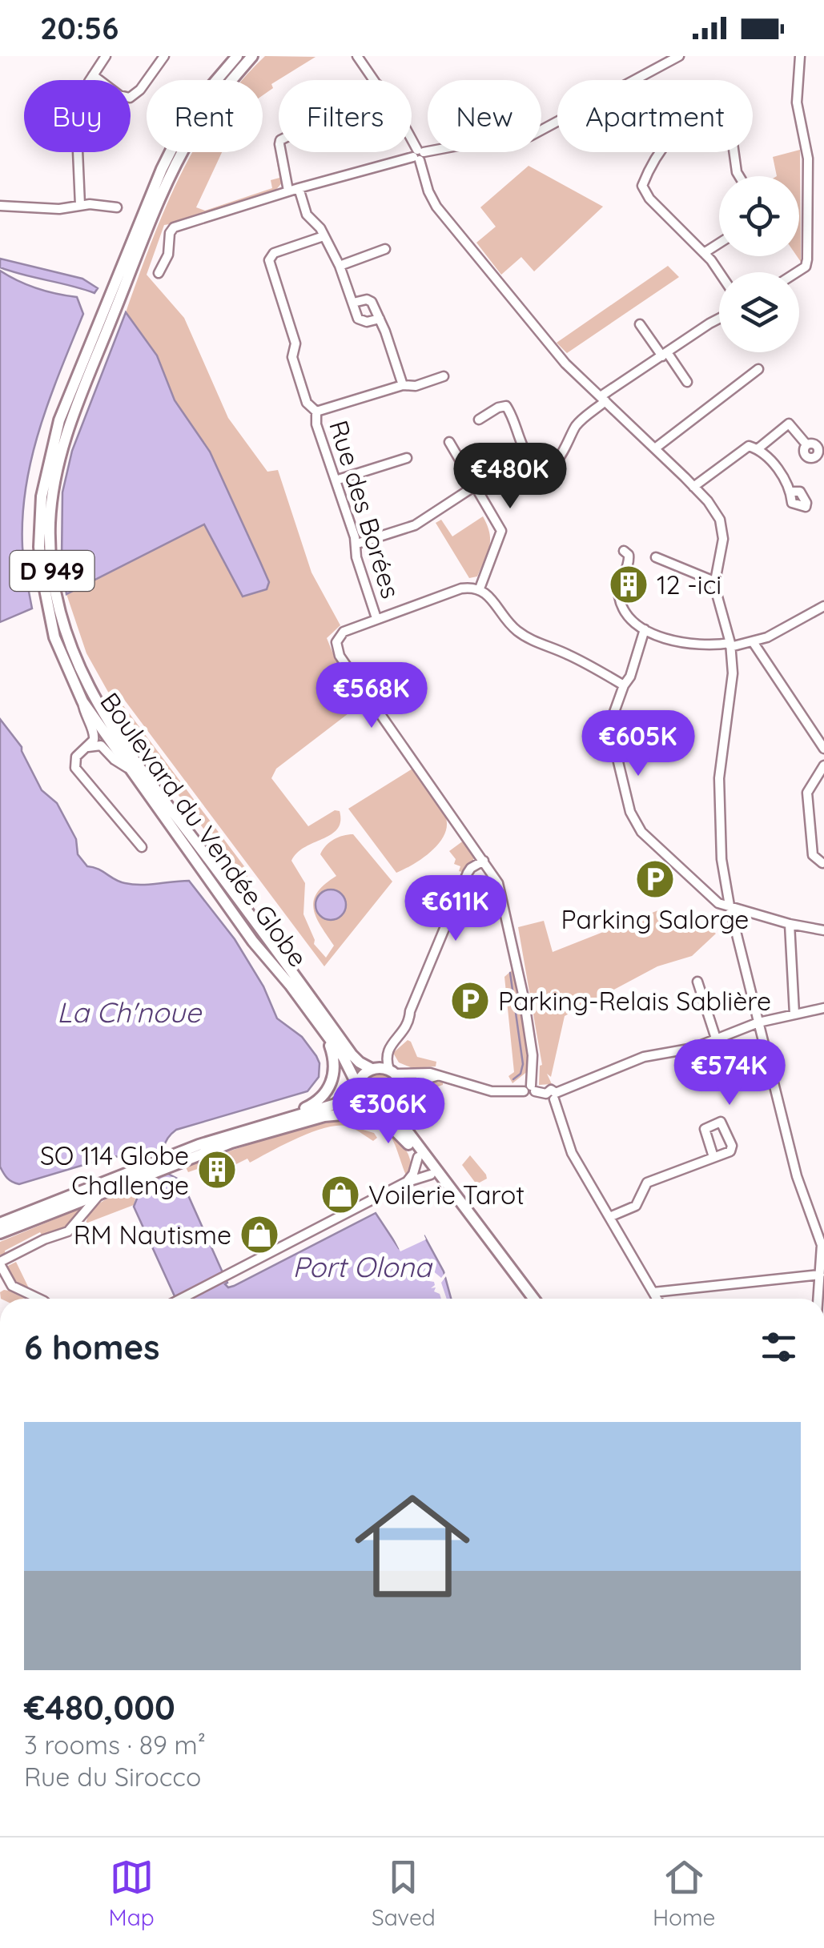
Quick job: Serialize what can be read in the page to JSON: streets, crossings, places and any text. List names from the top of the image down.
{
  "streets": {
    "main road": ["D 949", "Boulevard du Vendée Globe"],
    "street": ["Rue des Borées"]
  },
  "water": ["La Ch'noue", "Port Olona"],
  "places": {
    "building": ["12 -ici", "SO 114 Globe Challenge"],
    "parking": ["Parking Salorge", "Parking-Relais Sablière"],
    "shop": ["Voilerie Tarot", "RM Nautisme"]
  },
  "page": {
    "status": "20:56",
    "chip": [
      "Buy",
      "Rent",
      "Filters",
      "New",
      "Apartment"
    ],
    "price": [
      "€480K",
      "€568K",
      "€605K",
      "€611K",
      "€574K",
      "€306K"
    ],
    "heading": "6 homes",
    "list": [
      {
        "name": "€480,000",
        "note": "3 rooms · 89 m² · Rue du Sirocco"
      }
    ],
    "tabs": ["Map", "Saved", "Home"]
  }
}
